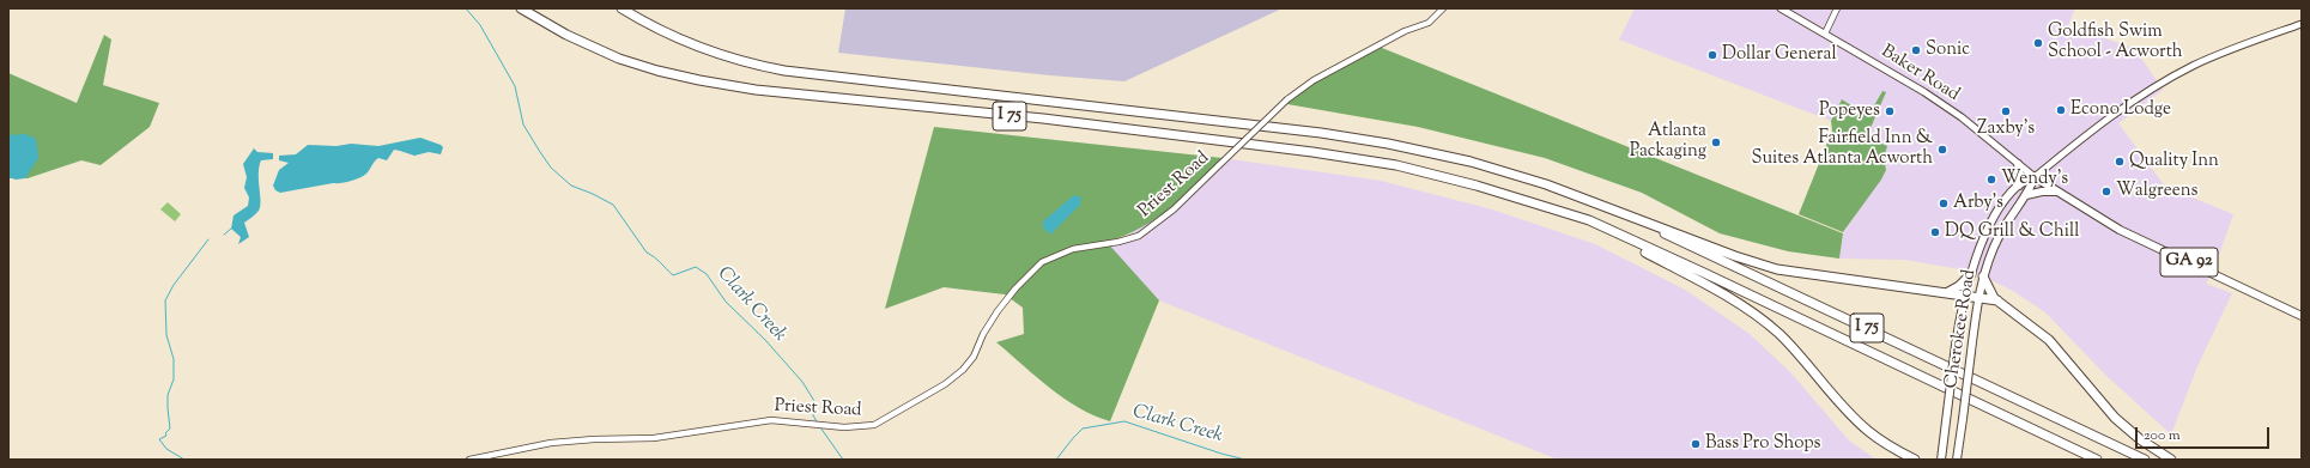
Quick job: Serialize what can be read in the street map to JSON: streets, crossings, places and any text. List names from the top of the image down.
{
  "streets": {
    "highway": ["I 75"],
    "main road": ["Baker Road", "GA 92", "Cherokee Road"],
    "street": ["Priest Road"]
  },
  "crossings": [
    ["Baker Road", "GA 92"],
    ["Baker Road", "Cherokee Road"],
    ["GA 92", "Cherokee Road"]
  ],
  "water": ["Clark Creek"],
  "places": [
    "Goldfish Swim School - Acworth",
    "Sonic",
    "Dollar General",
    "Econo Lodge",
    "Popeyes",
    "Zaxby's",
    "Atlanta Packaging",
    "Fairfield Inn & Suites Atlanta Acworth",
    "Quality Inn",
    "Wendy's",
    "Walgreens",
    "Arby's",
    "DQ Grill & Chill",
    "Bass Pro Shops"
  ],
  "scale_bar": "200 m"
}
